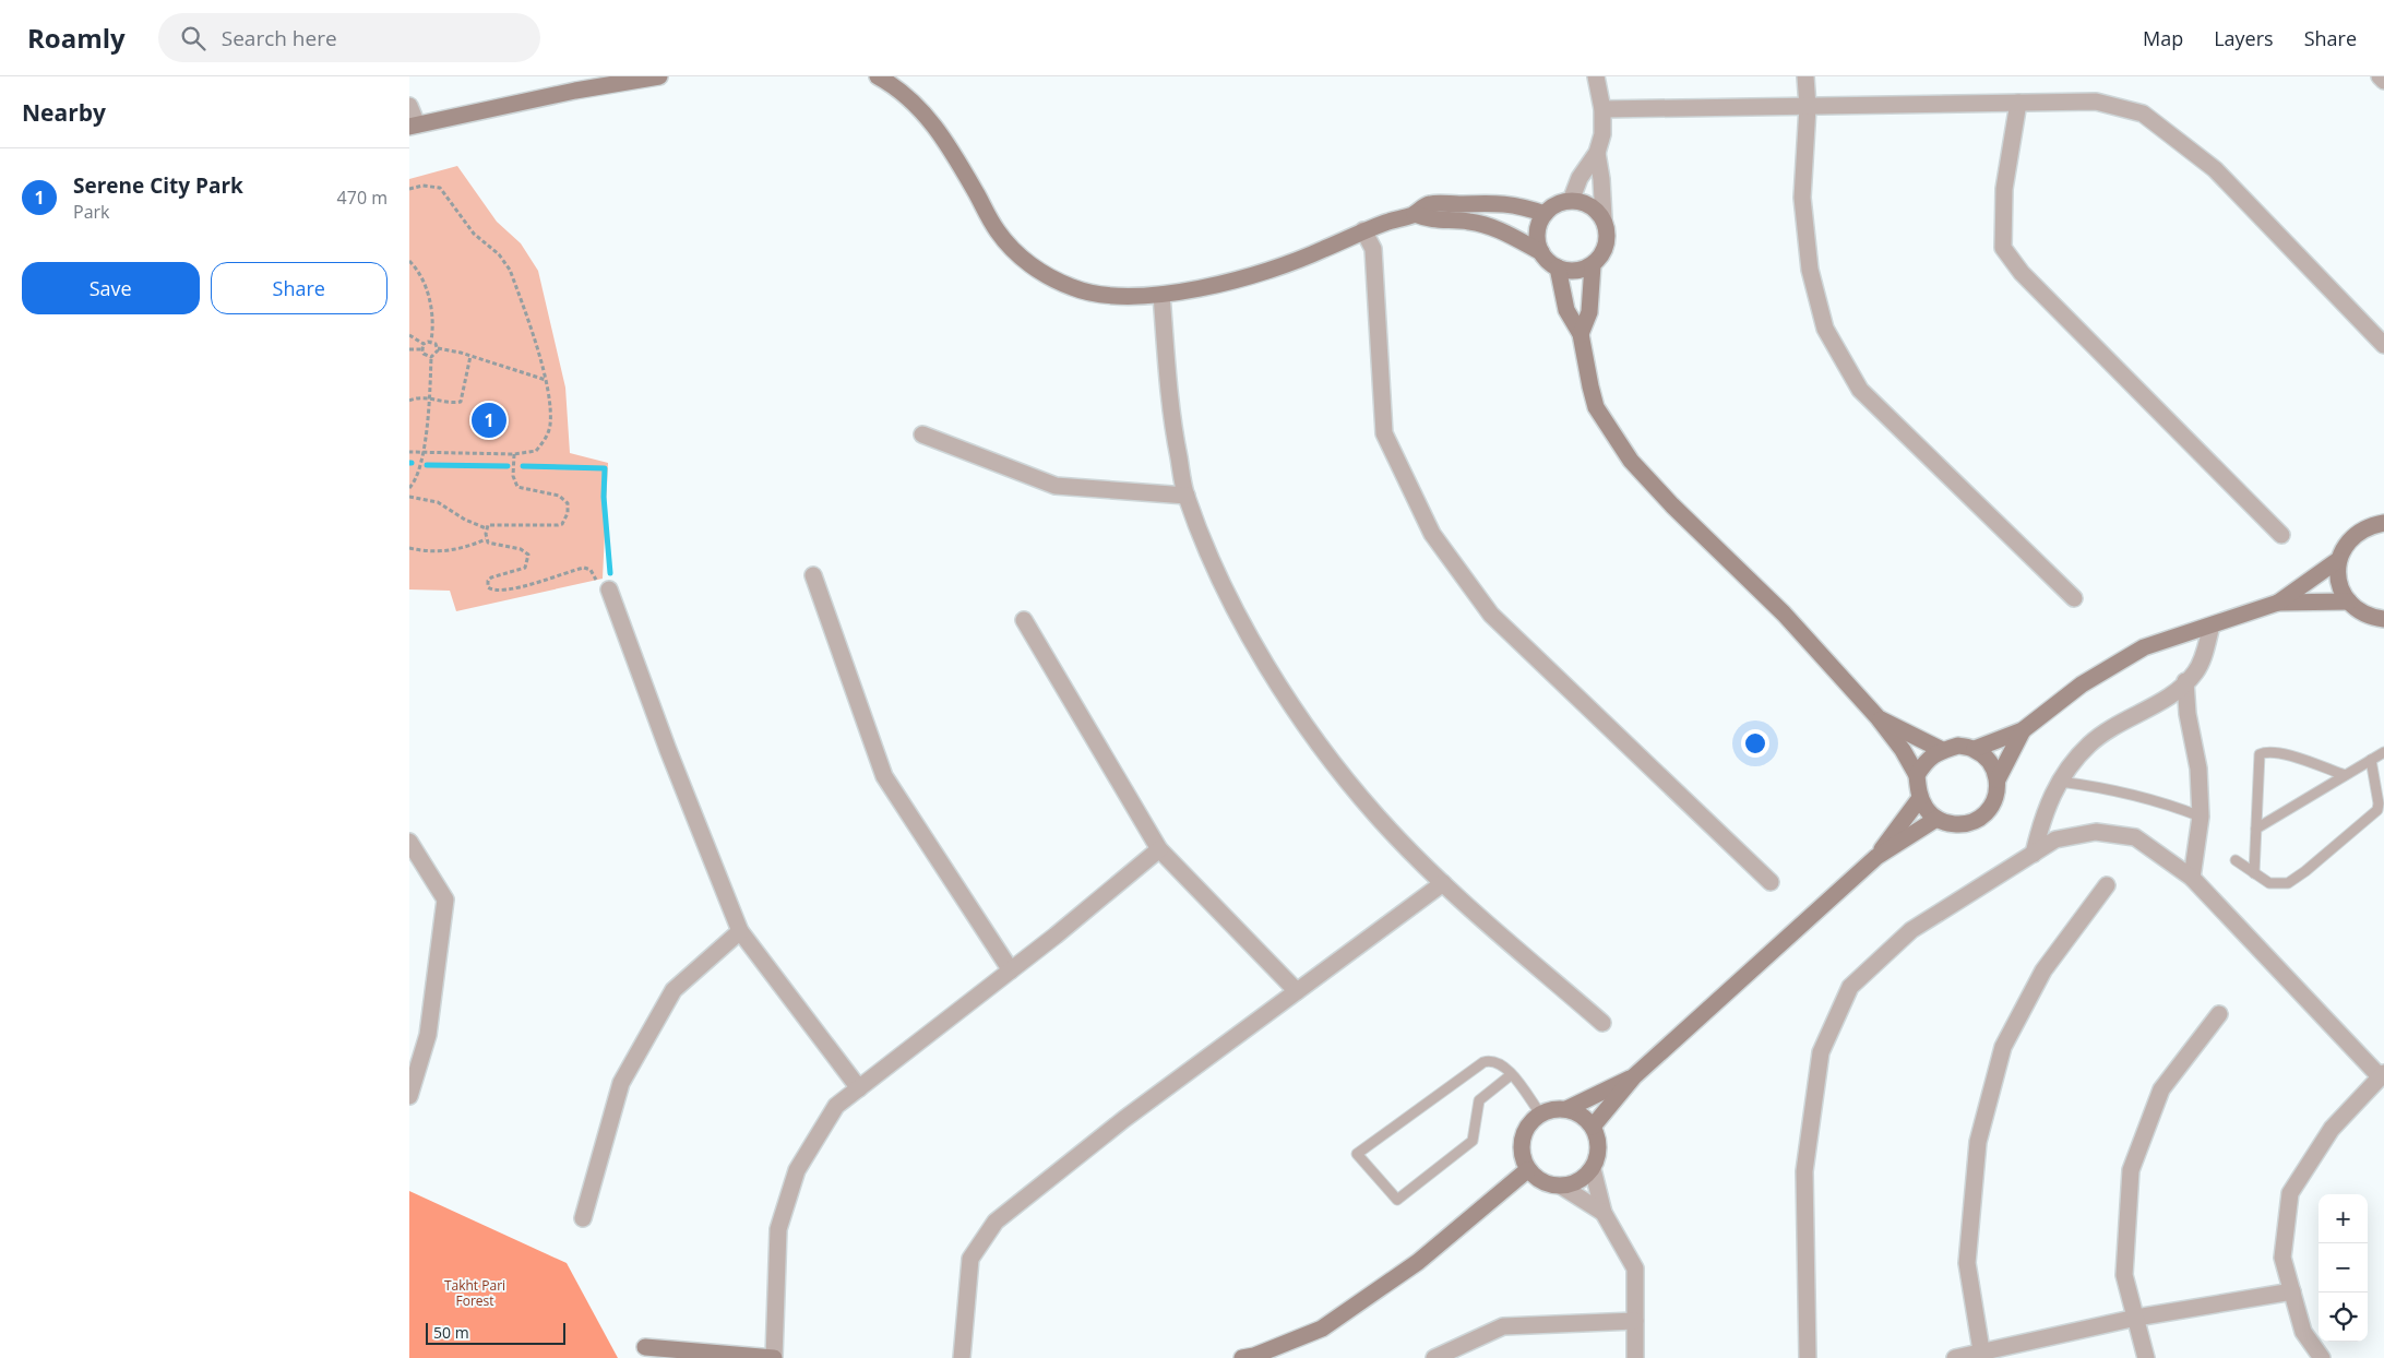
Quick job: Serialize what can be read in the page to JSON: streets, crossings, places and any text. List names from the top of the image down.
{
  "parks": ["Takht Pari Forest"],
  "scale_bar": "50 m",
  "page": {
    "header": "Roamly",
    "search": "Search here",
    "nav": ["Map", "Layers", "Share"],
    "heading": "Nearby",
    "list": [
      {
        "mark": "1",
        "name": "Serene City Park",
        "note": "Park",
        "value": "470 m"
      }
    ],
    "buttons": ["Save", "Share"],
    "pins": "1",
    "map_buttons": ["+", "−"],
    "scale": "50 m"
  }
}
